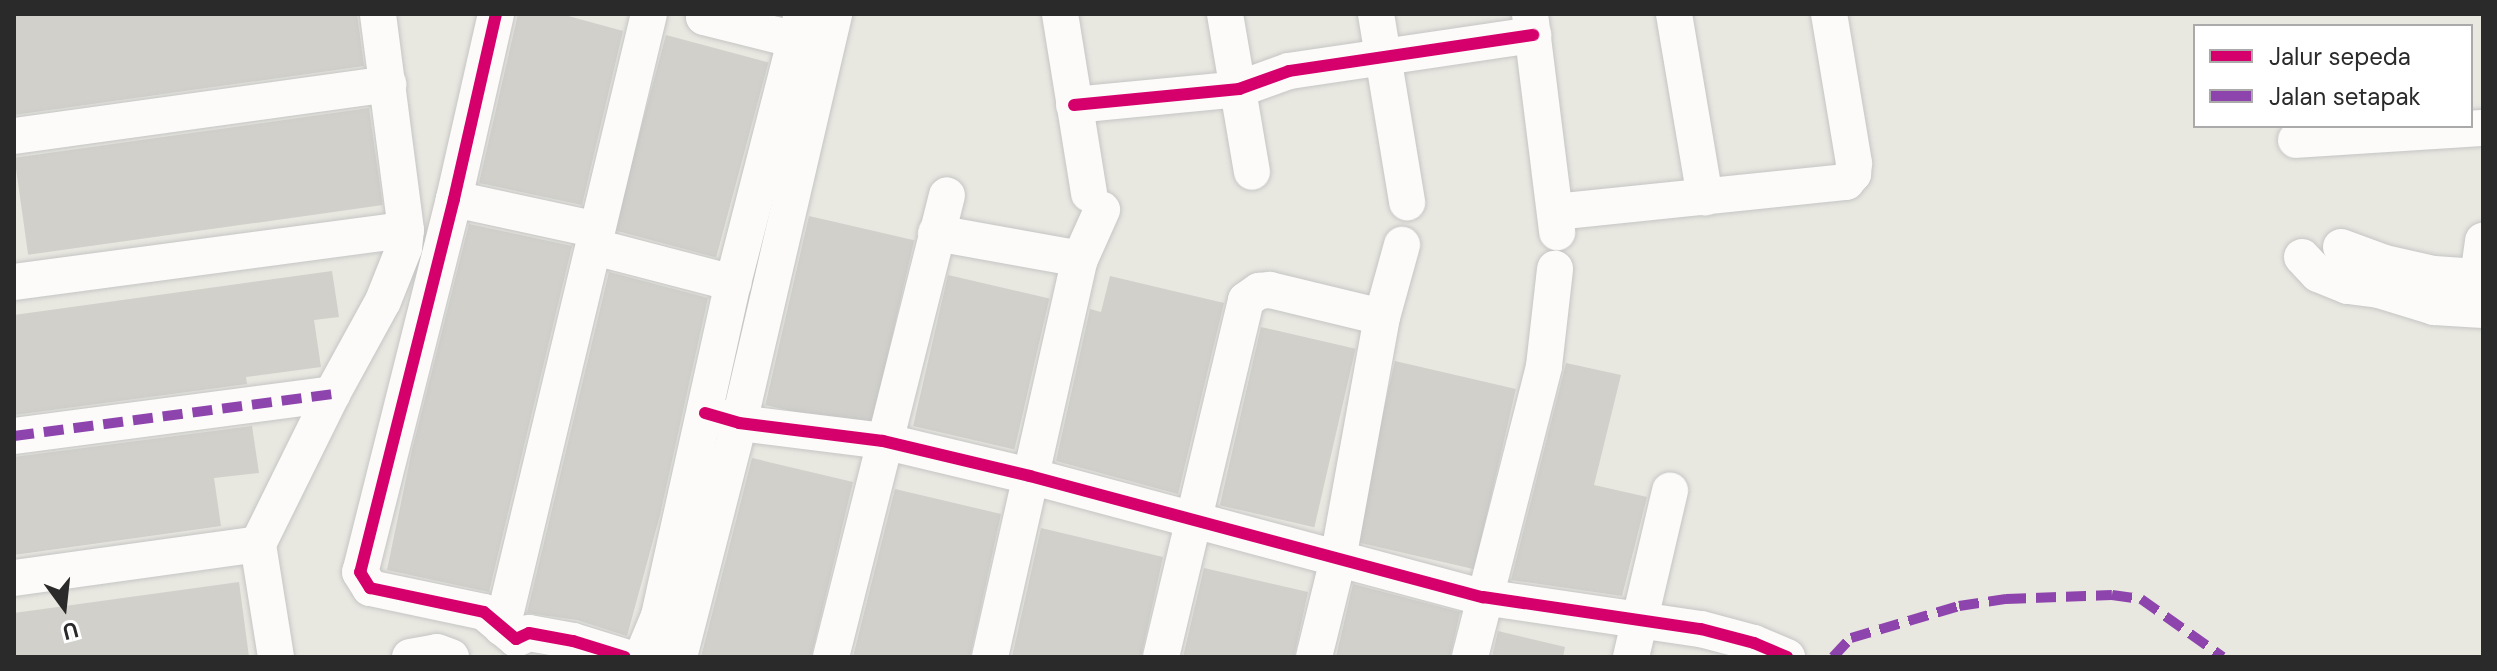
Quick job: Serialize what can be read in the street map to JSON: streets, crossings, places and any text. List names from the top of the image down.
{
  "legend": ["Jalur sepeda", "Jalan setapak"],
  "north": "bottom"
}
